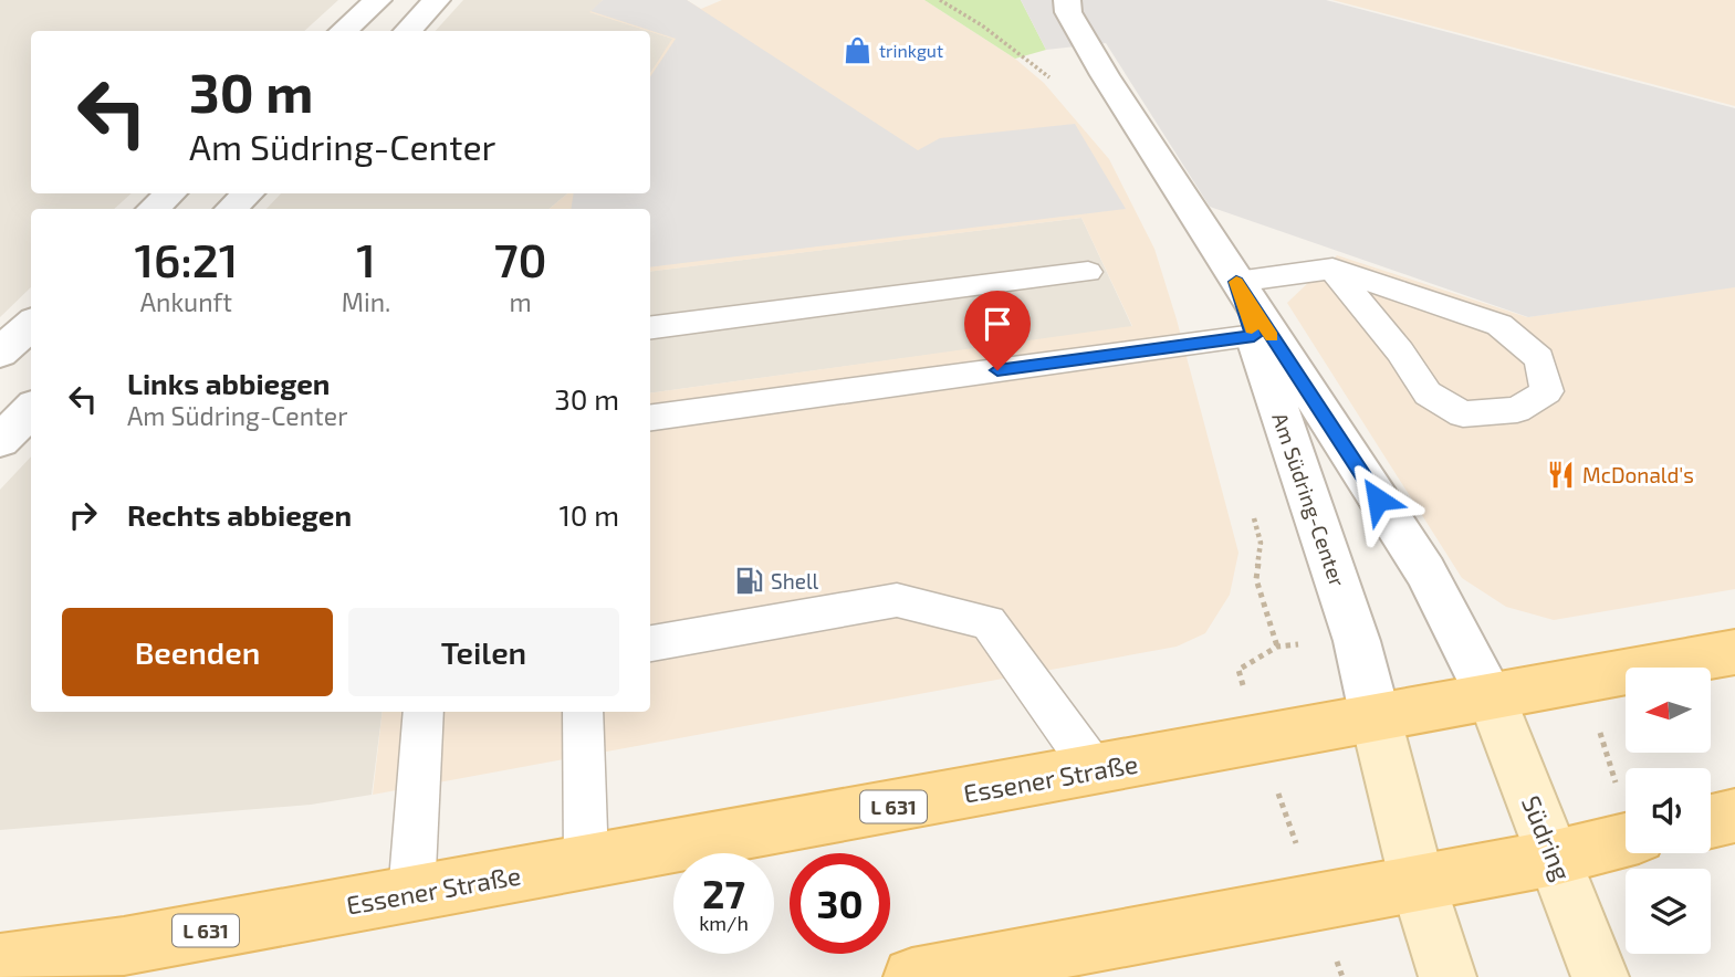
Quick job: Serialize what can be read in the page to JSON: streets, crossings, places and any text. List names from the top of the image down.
{
  "streets": {
    "main road": ["Essener Straße", "L 631", "Südring"],
    "street": ["Am Südring-Center"]
  },
  "crossings": [
    ["Am Südring-Center", "Essener Straße"],
    ["Am Südring-Center", "Südring"],
    ["Essener Straße", "Südring"]
  ],
  "places": {
    "shop": ["trinkgut"],
    "restaurant": ["McDonald's"],
    "fuel station": ["Shell"]
  },
  "north": "left",
  "page": {
    "turn": ["30 m", "Am Südring-Center"],
    "eta": [
      "16:21",
      "Ankunft",
      "1",
      "Min.",
      "70",
      "m"
    ],
    "list": [
      {
        "name": "Links abbiegen",
        "note": "Am Südring-Center",
        "value": "30 m"
      },
      {
        "name": "Rechts abbiegen",
        "value": "10 m"
      }
    ],
    "buttons": ["Beenden", "Teilen"],
    "speed": "27 km/h",
    "limit": "30"
  }
}
